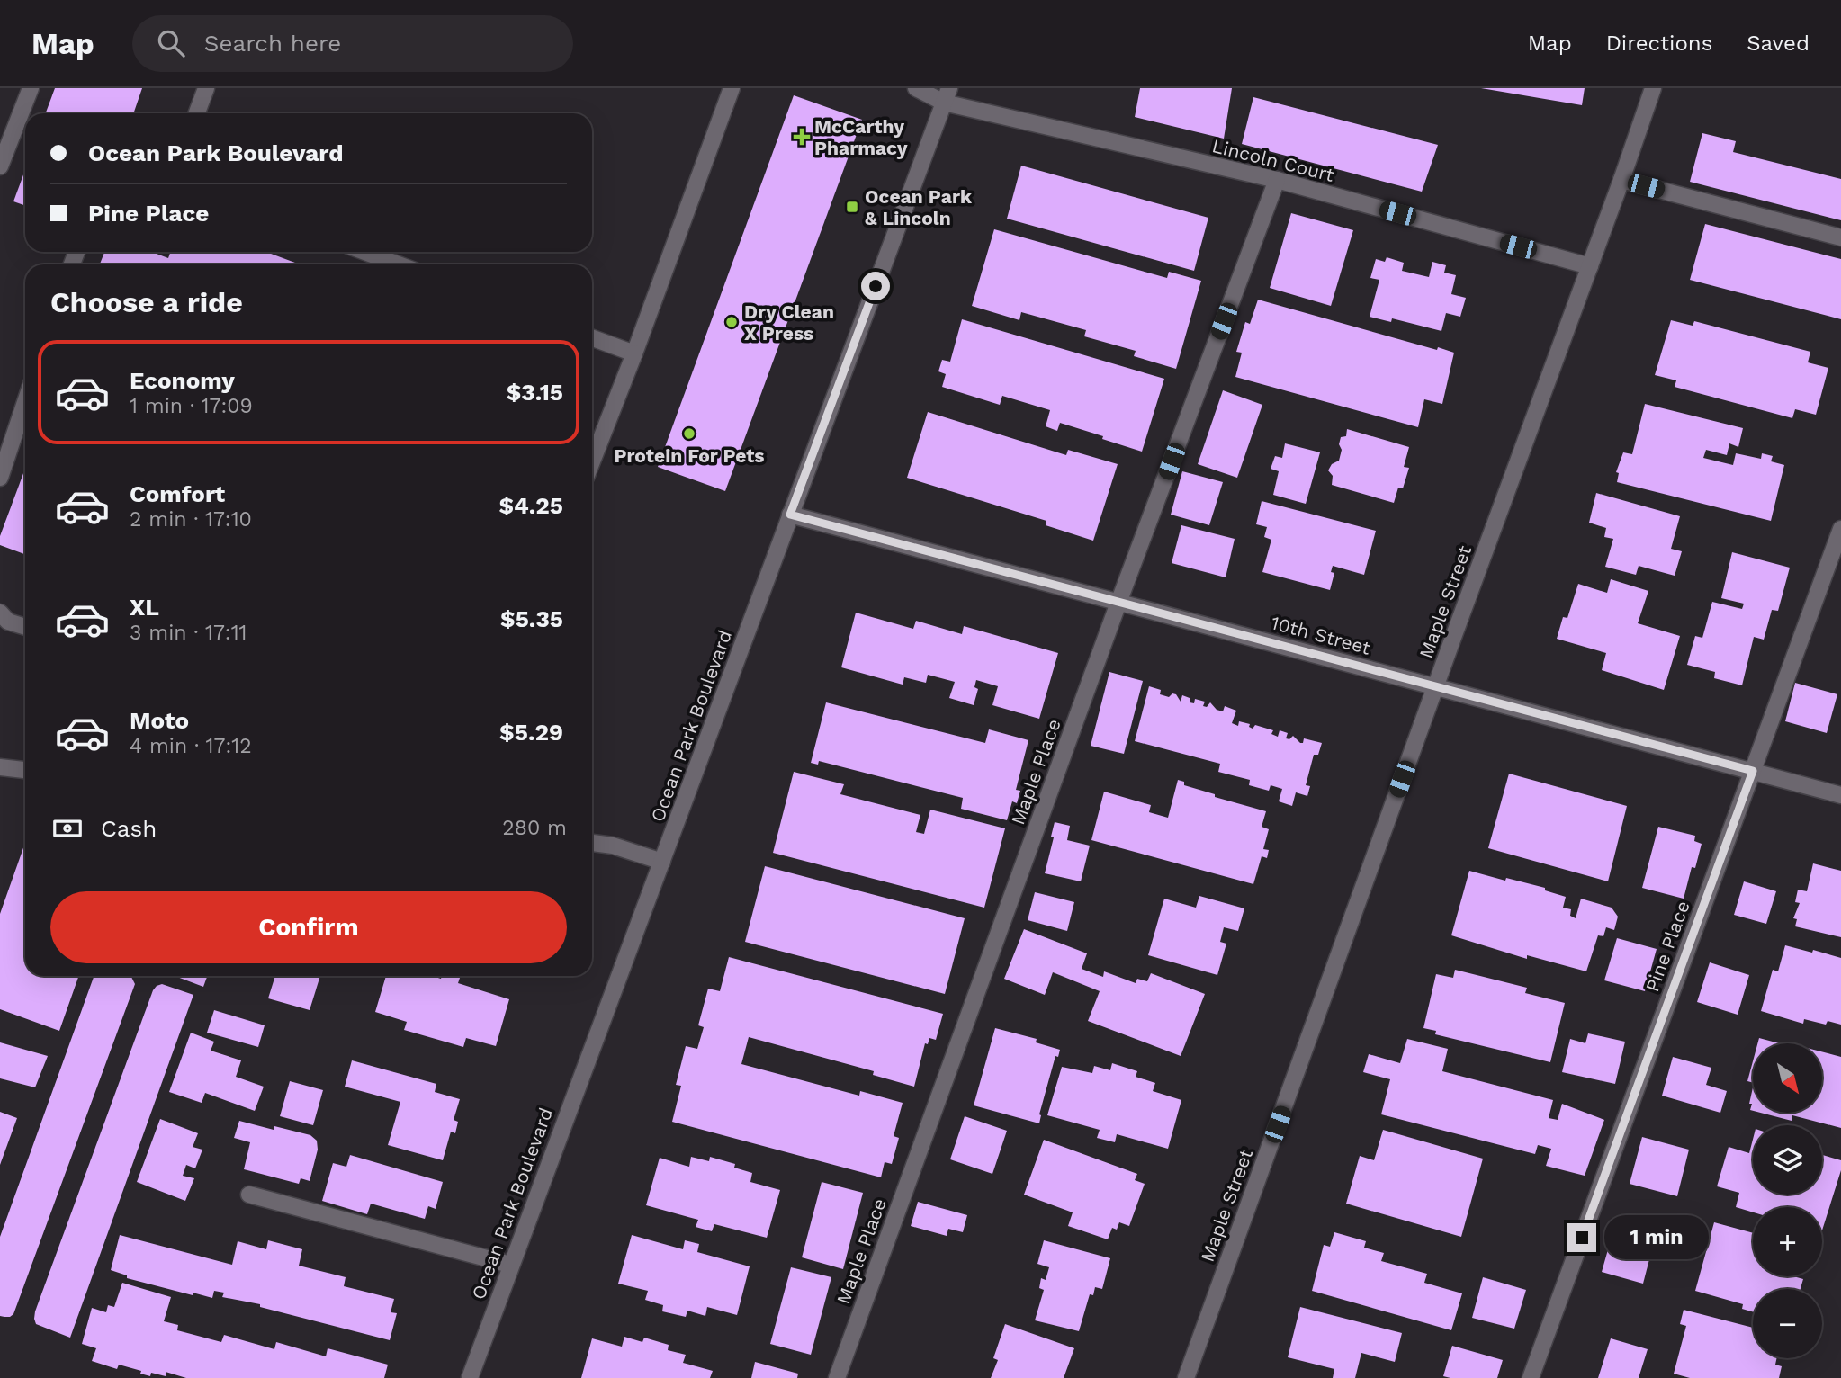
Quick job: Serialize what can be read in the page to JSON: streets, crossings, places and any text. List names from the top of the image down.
{
  "streets": {
    "street": [
      "Lincoln Court",
      "Maple Street",
      "10th Street",
      "Ocean Park Boulevard",
      "Maple Place",
      "Pine Place"
    ]
  },
  "crossings": [
    ["Lincoln Court", "Maple Street"],
    ["Lincoln Court", "Ocean Park Boulevard"],
    ["Lincoln Court", "Maple Place"],
    ["Maple Street", "10th Street"],
    ["10th Street", "Ocean Park Boulevard"],
    ["10th Street", "Maple Place"],
    ["10th Street", "Pine Place"]
  ],
  "places": {
    "health": ["McCarthy Pharmacy"],
    "transit": ["Ocean Park & Lincoln"],
    "other": ["Dry Clean X Press", "Protein For Pets"]
  },
  "north": "bottom right",
  "page": {
    "header": "Map",
    "search": "Search here",
    "nav": ["Map", "Directions", "Saved"],
    "banner": ["Ocean Park Boulevard", "Pine Place"],
    "heading": "Choose a ride",
    "list": [
      {
        "name": "Economy",
        "note": "1 min · 17:09",
        "value": "$3.15"
      },
      {
        "name": "Comfort",
        "note": "2 min · 17:10",
        "value": "$4.25"
      },
      {
        "name": "XL",
        "note": "3 min · 17:11",
        "value": "$5.35"
      },
      {
        "name": "Moto",
        "note": "4 min · 17:12",
        "value": "$5.29"
      }
    ],
    "pay": ["Cash", "280 m"],
    "buttons": "Confirm",
    "map_buttons": ["+", "−"],
    "bubble": "1 min"
  }
}
